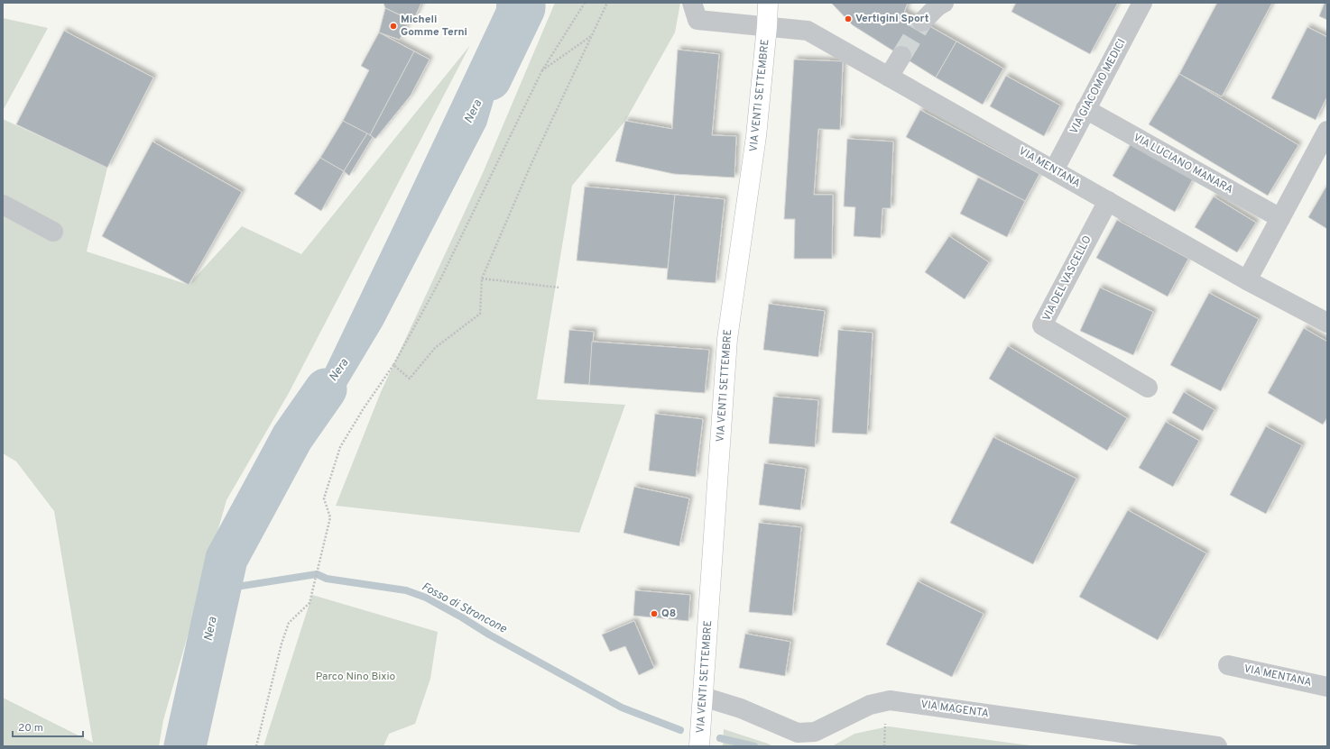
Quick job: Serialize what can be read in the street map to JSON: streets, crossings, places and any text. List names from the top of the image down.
{
  "streets": {
    "street": [
      "VIA GIACOMO MEDICI",
      "VIA VENTI SETTEMBRE",
      "VIA LUCIANO MANARA",
      "VIA MENTANA",
      "VIA DEL VASCELLO",
      "VIA MAGENTA"
    ]
  },
  "crossings": [
    ["VIA GIACOMO MEDICI", "VIA LUCIANO MANARA"],
    ["VIA GIACOMO MEDICI", "VIA MENTANA"],
    ["VIA VENTI SETTEMBRE", "VIA MENTANA"],
    ["VIA VENTI SETTEMBRE", "VIA MAGENTA"],
    ["VIA MENTANA", "VIA DEL VASCELLO"]
  ],
  "water": ["Nera", "Fosso di Stroncone"],
  "parks": ["Parco Nino Bixio"],
  "places": ["Vertigini Sport", "Micheli Gomme Terni", "Q8"],
  "scale_bar": "20 m"
}
